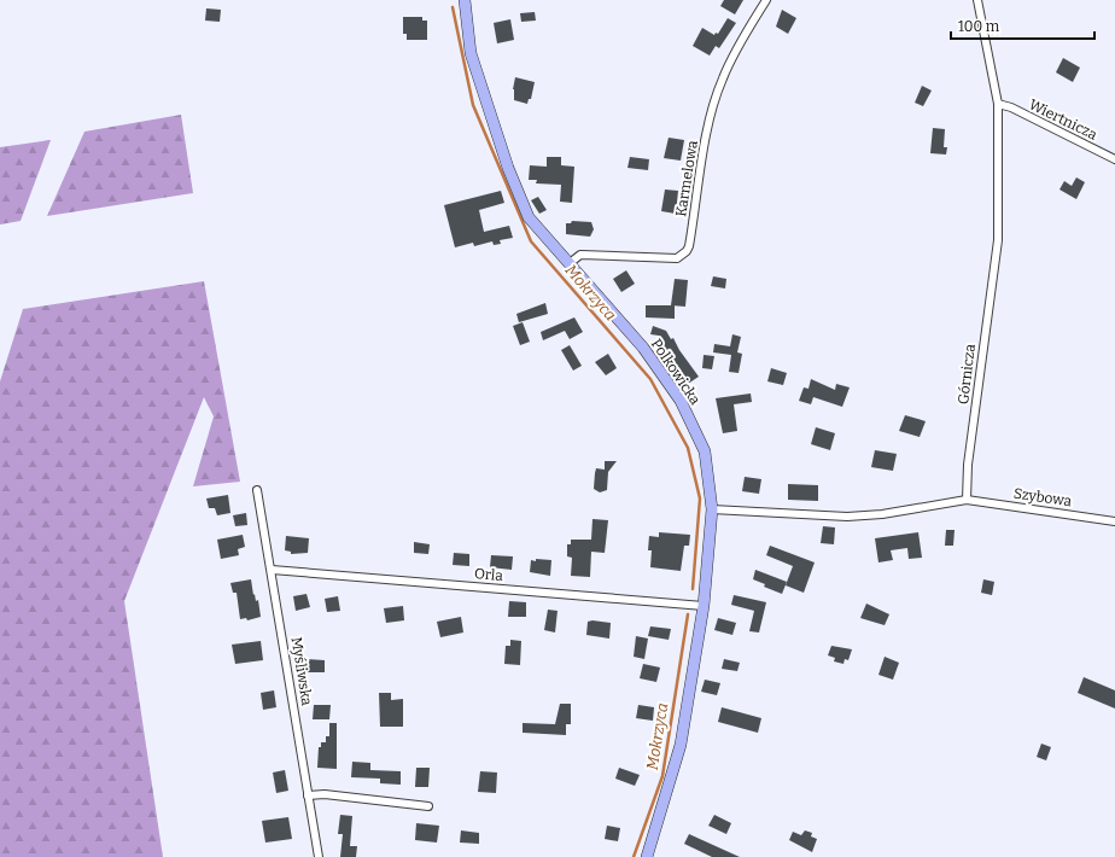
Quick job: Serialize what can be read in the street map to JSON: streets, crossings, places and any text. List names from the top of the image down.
{
  "streets": {
    "street": [
      "Wiertnicza",
      "Karmelowa",
      "Polkowicka",
      "Górnicza",
      "Szybowa",
      "Orla",
      "Myśliwska"
    ]
  },
  "crossings": [
    ["Wiertnicza", "Górnicza"],
    ["Karmelowa", "Polkowicka"],
    ["Polkowicka", "Orla"],
    ["Górnicza", "Szybowa"],
    ["Orla", "Myśliwska"]
  ],
  "water": ["Mokrzyca"],
  "scale_bar": "100 m"
}
